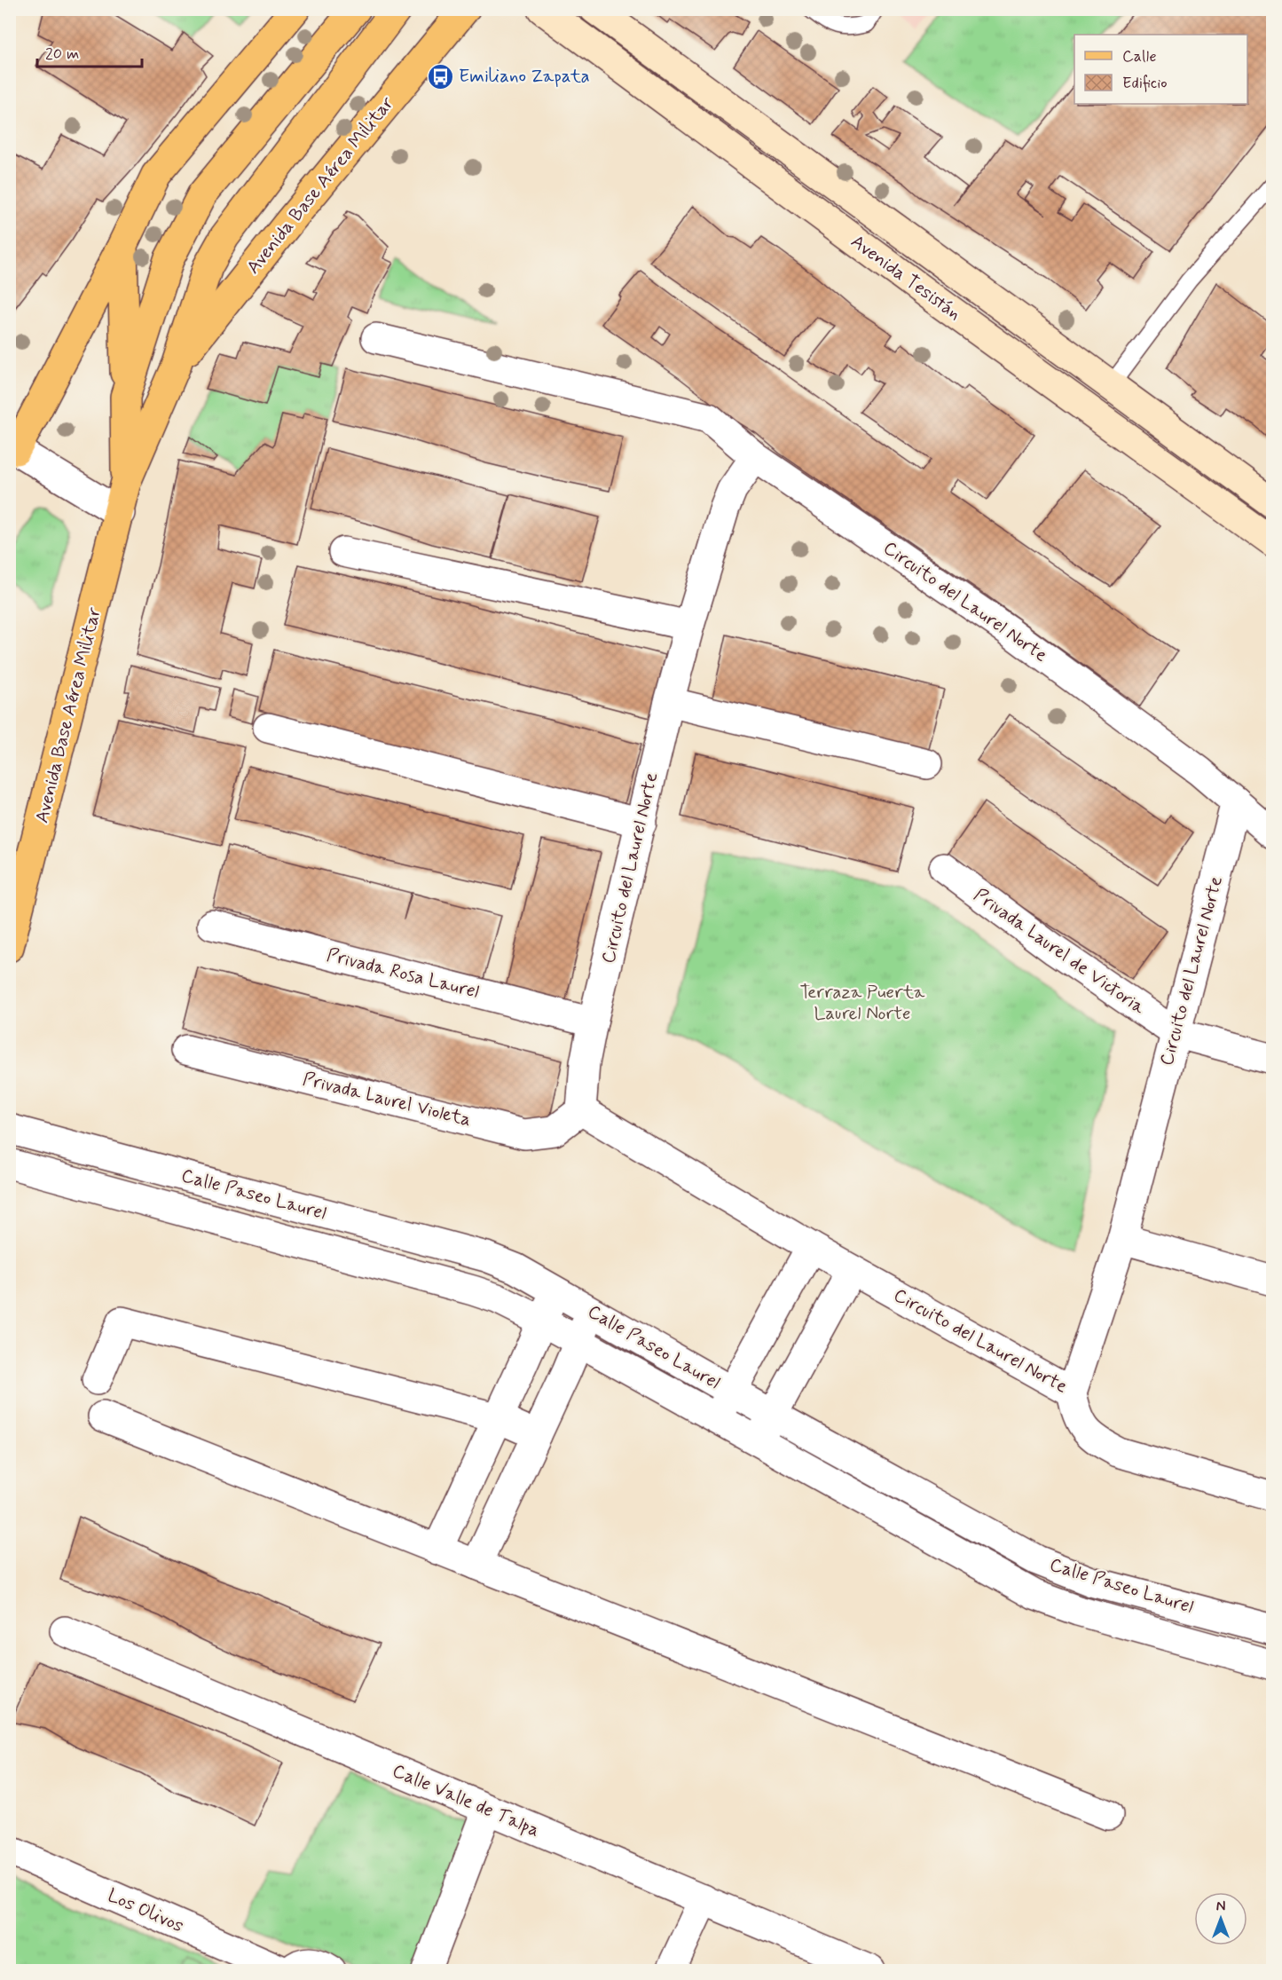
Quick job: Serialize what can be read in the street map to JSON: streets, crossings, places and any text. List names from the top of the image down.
{
  "streets": {
    "main road": ["Avenida Base Aérea Militar"],
    "street": [
      "Avenida Tesistán",
      "Circuito del Laurel Norte",
      "Privada Laurel de Victoria",
      "Privada Rosa Laurel",
      "Privada Laurel Violeta",
      "Calle Paseo Laurel",
      "Calle Valle de Talpa",
      "Los Olivos"
    ]
  },
  "crossings": [
    ["Circuito del Laurel Norte", "Privada Laurel de Victoria"],
    ["Circuito del Laurel Norte", "Privada Rosa Laurel"],
    ["Circuito del Laurel Norte", "Privada Laurel Violeta"]
  ],
  "parks": ["Terraza Puerta Laurel Norte"],
  "places": {
    "bus stop": ["Emiliano Zapata"]
  },
  "legend": ["Calle", "Edificio"],
  "scale_bar": "20 m",
  "north": "top"
}
